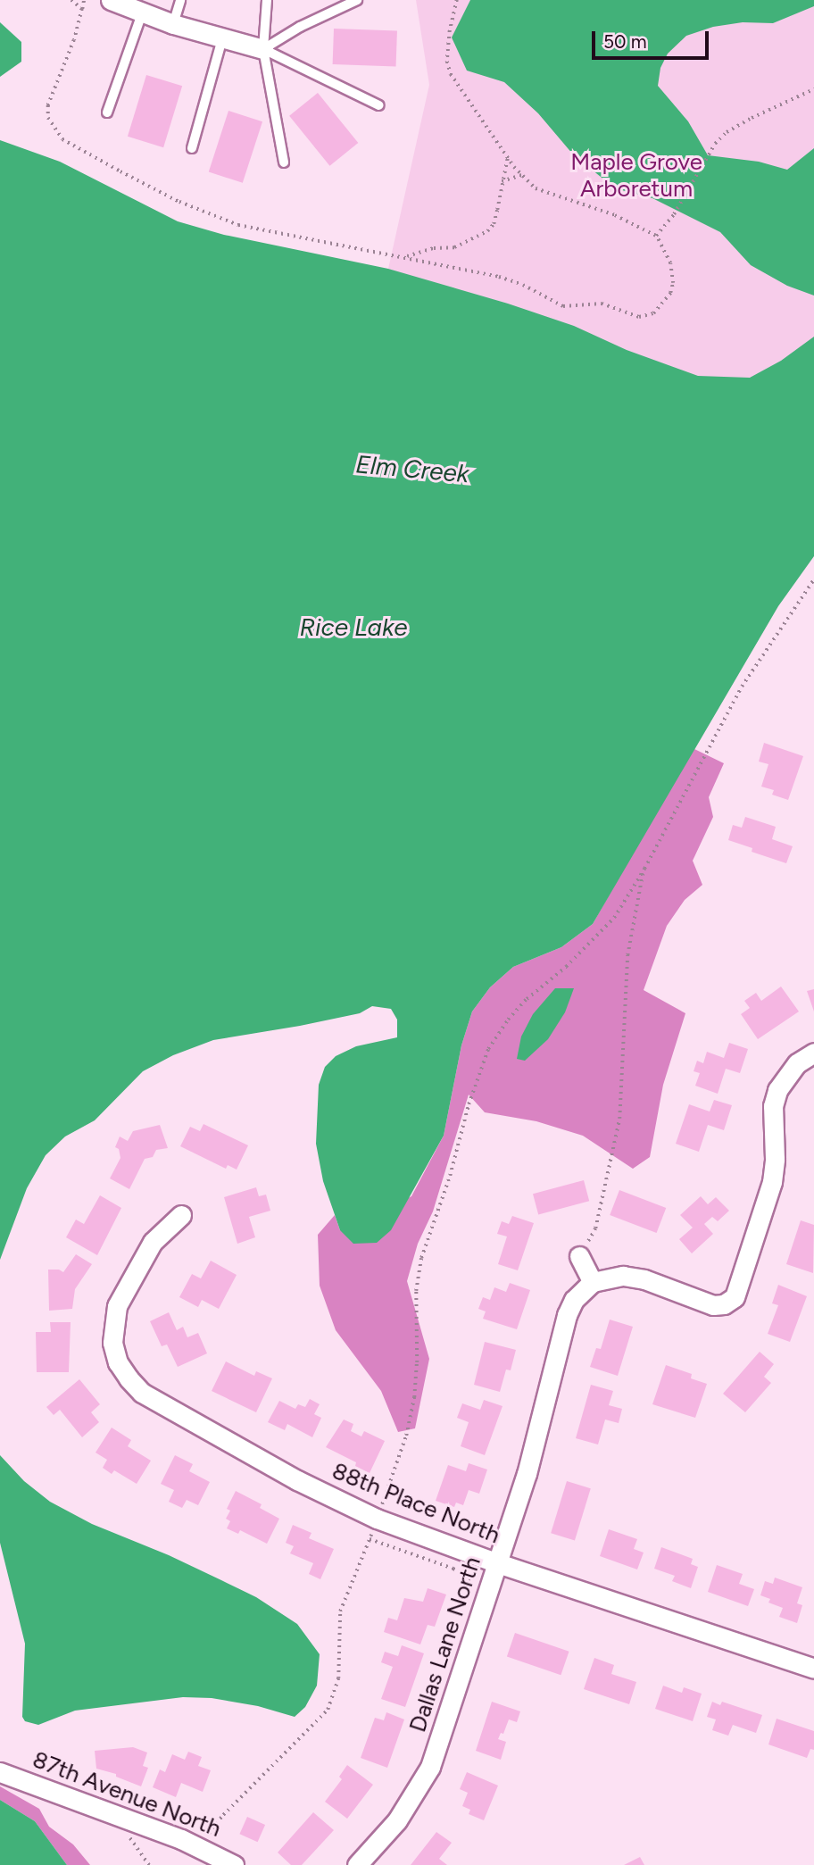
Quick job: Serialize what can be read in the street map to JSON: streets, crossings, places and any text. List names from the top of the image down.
{
  "streets": {
    "street": ["88th Place North", "Dallas Lane North", "87th Avenue North"]
  },
  "crossings": [
    ["88th Place North", "Dallas Lane North"]
  ],
  "water": ["Elm Creek", "Rice Lake"],
  "parks": ["Maple Grove Arboretum"],
  "scale_bar": "50 m"
}
